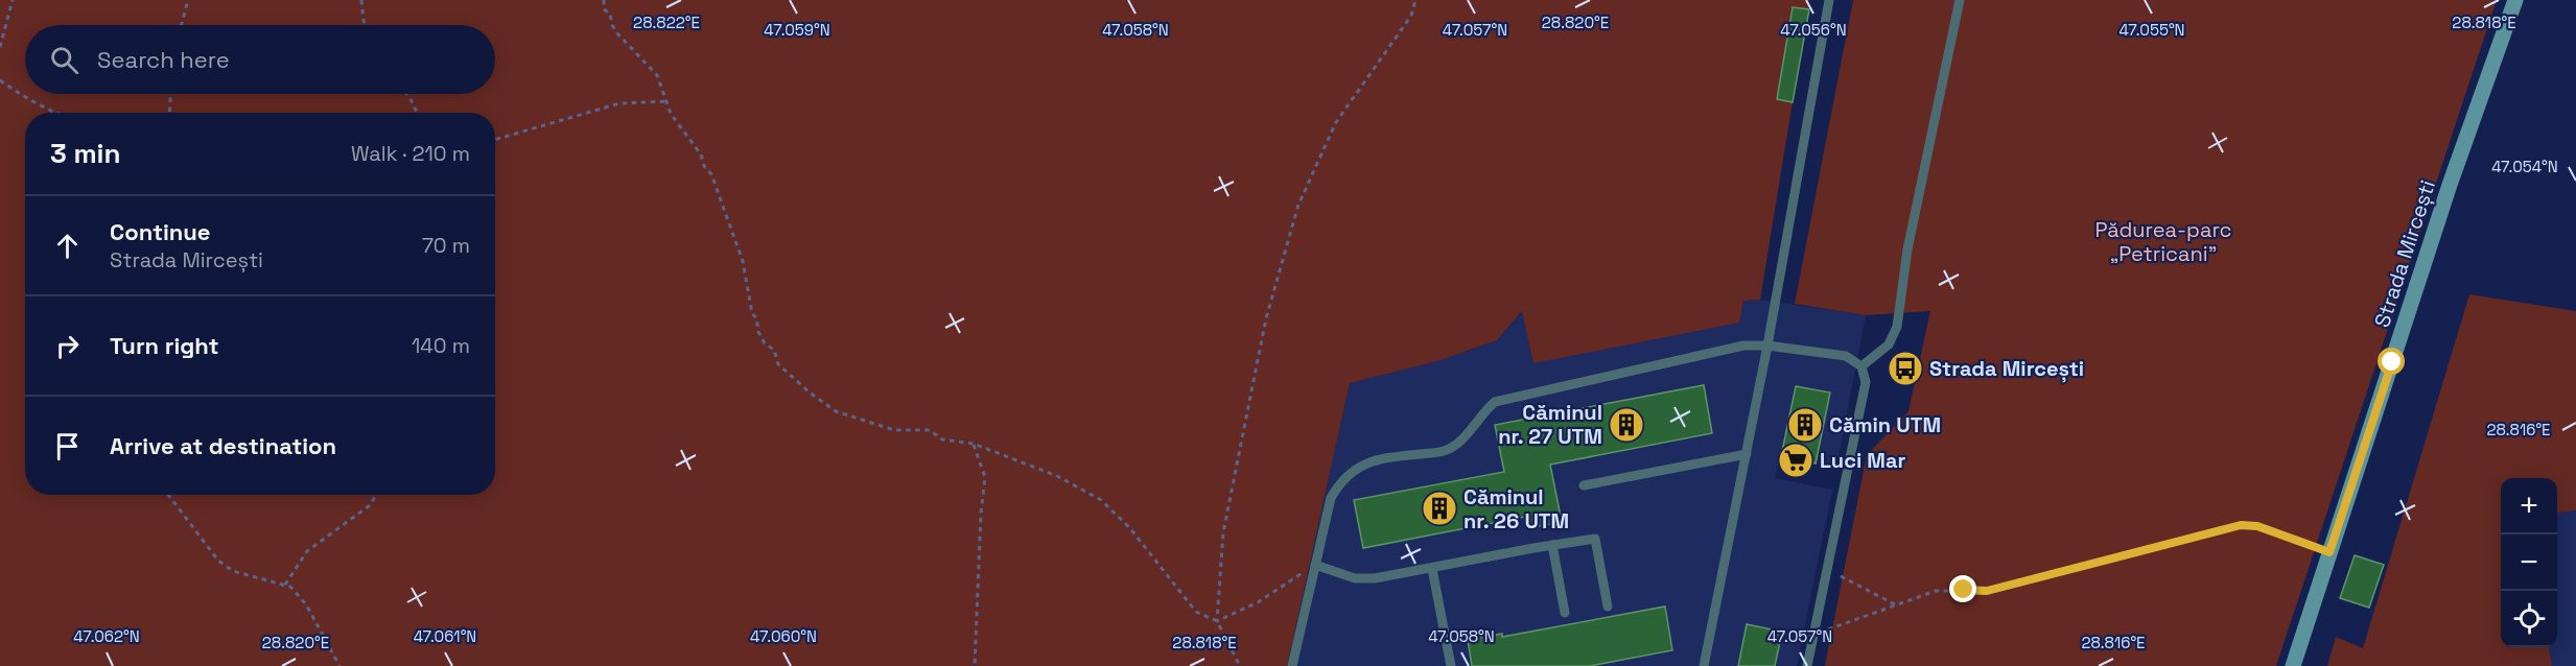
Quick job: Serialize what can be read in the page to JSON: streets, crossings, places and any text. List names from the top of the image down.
{
  "streets": {
    "main road": ["Strada Mircești"]
  },
  "parks": ["Pădurea-parc „Petricani”"],
  "places": {
    "bus stop": ["Strada Mircești"],
    "building": ["Căminul nr. 27 UTM", "Cămin UTM", "Căminul nr. 26 UTM"],
    "supermarket": ["Luci Mar"]
  },
  "page": {
    "search": "Search here",
    "heading": ["3 min", "Walk · 210 m"],
    "list": [
      ["Continue", "Strada Mircești", "70 m"],
      ["Turn right", "140 m"],
      "Arrive at destination"
    ],
    "map_buttons": ["+", "−"]
  },
  "coordinates": [
    "28.822°E",
    "28.820°E",
    "28.818°E",
    "47.059°N",
    "47.058°N",
    "47.057°N",
    "47.056°N",
    "47.055°N",
    "47.054°N",
    "28.816°E",
    "47.062°N",
    "47.061°N",
    "47.060°N"
  ]
}
